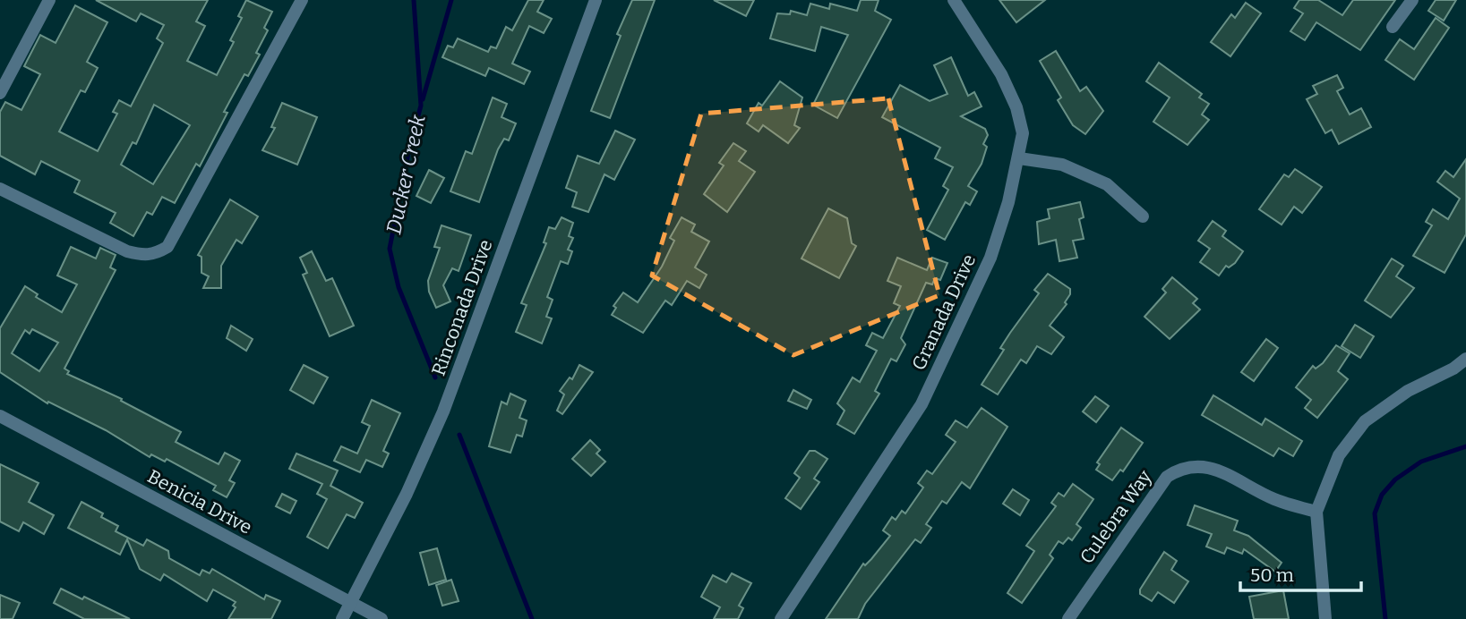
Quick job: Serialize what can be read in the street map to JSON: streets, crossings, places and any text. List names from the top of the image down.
{
  "streets": {
    "street": [
      "Rinconada Drive",
      "Granada Drive",
      "Benicia Drive",
      "Culebra Way"
    ]
  },
  "crossings": [
    ["Rinconada Drive", "Benicia Drive"]
  ],
  "water": ["Ducker Creek"],
  "scale_bar": "50 m"
}
